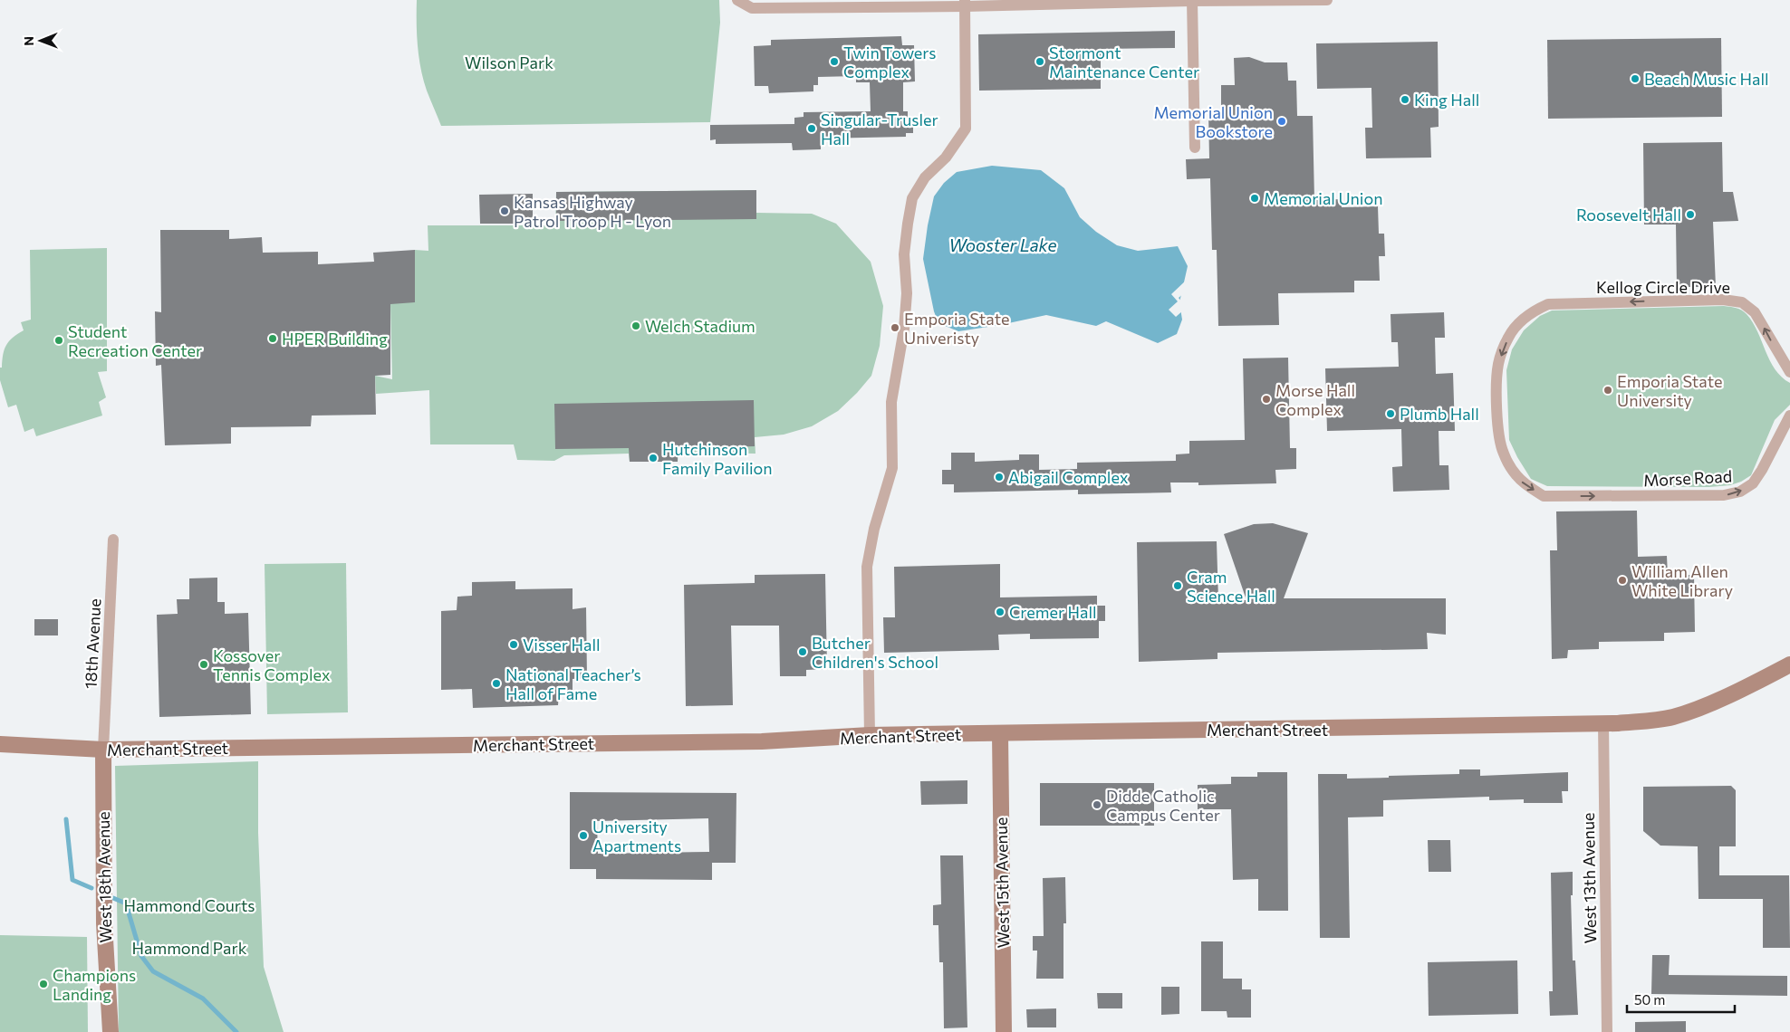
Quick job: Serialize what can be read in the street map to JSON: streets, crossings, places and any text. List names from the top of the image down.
{
  "streets": {
    "main road": ["Merchant Street", "West 18th Avenue", "West 15th Avenue"],
    "street": [
      "Kellog Circle Drive",
      "Morse Road",
      "18th Avenue",
      "West 13th Avenue"
    ]
  },
  "crossings": [
    ["Kellog Circle Drive", "Morse Road"],
    ["18th Avenue", "Merchant Street"],
    ["18th Avenue", "West 18th Avenue"],
    ["Merchant Street", "West 18th Avenue"],
    ["Merchant Street", "West 13th Avenue"],
    ["Merchant Street", "West 15th Avenue"]
  ],
  "one_way": ["Morse Road"],
  "water": ["Wooster Lake"],
  "parks": ["Wilson Park", "Hammond Courts", "Hammond Park"],
  "places": [
    "Twin Towers Complex",
    "Stormont Maintenance Center",
    "Beach Music Hall",
    "King Hall",
    "Memorial Union Bookstore",
    "Singular-Trusler Hall",
    "Memorial Union",
    "Kansas Highway Patrol Troop H - Lyon",
    "Roosevelt Hall",
    "Welch Stadium",
    "Emporia State Univeristy",
    "HPER Building",
    "Student Recreation Center",
    "Emporia State University",
    "Morse Hall Complex",
    "Plumb Hall",
    "Hutchinson Family Pavilion",
    "Abigail Complex",
    "William Allen White Library",
    "Cram Science Hall",
    "Cremer Hall",
    "Visser Hall",
    "Butcher Children's School",
    "Kossover Tennis Complex",
    "National Teacher’s Hall of Fame",
    "Didde Catholic Campus Center",
    "University Apartments",
    "Champions Landing"
  ],
  "scale_bar": "50 m",
  "north": "left"
}
